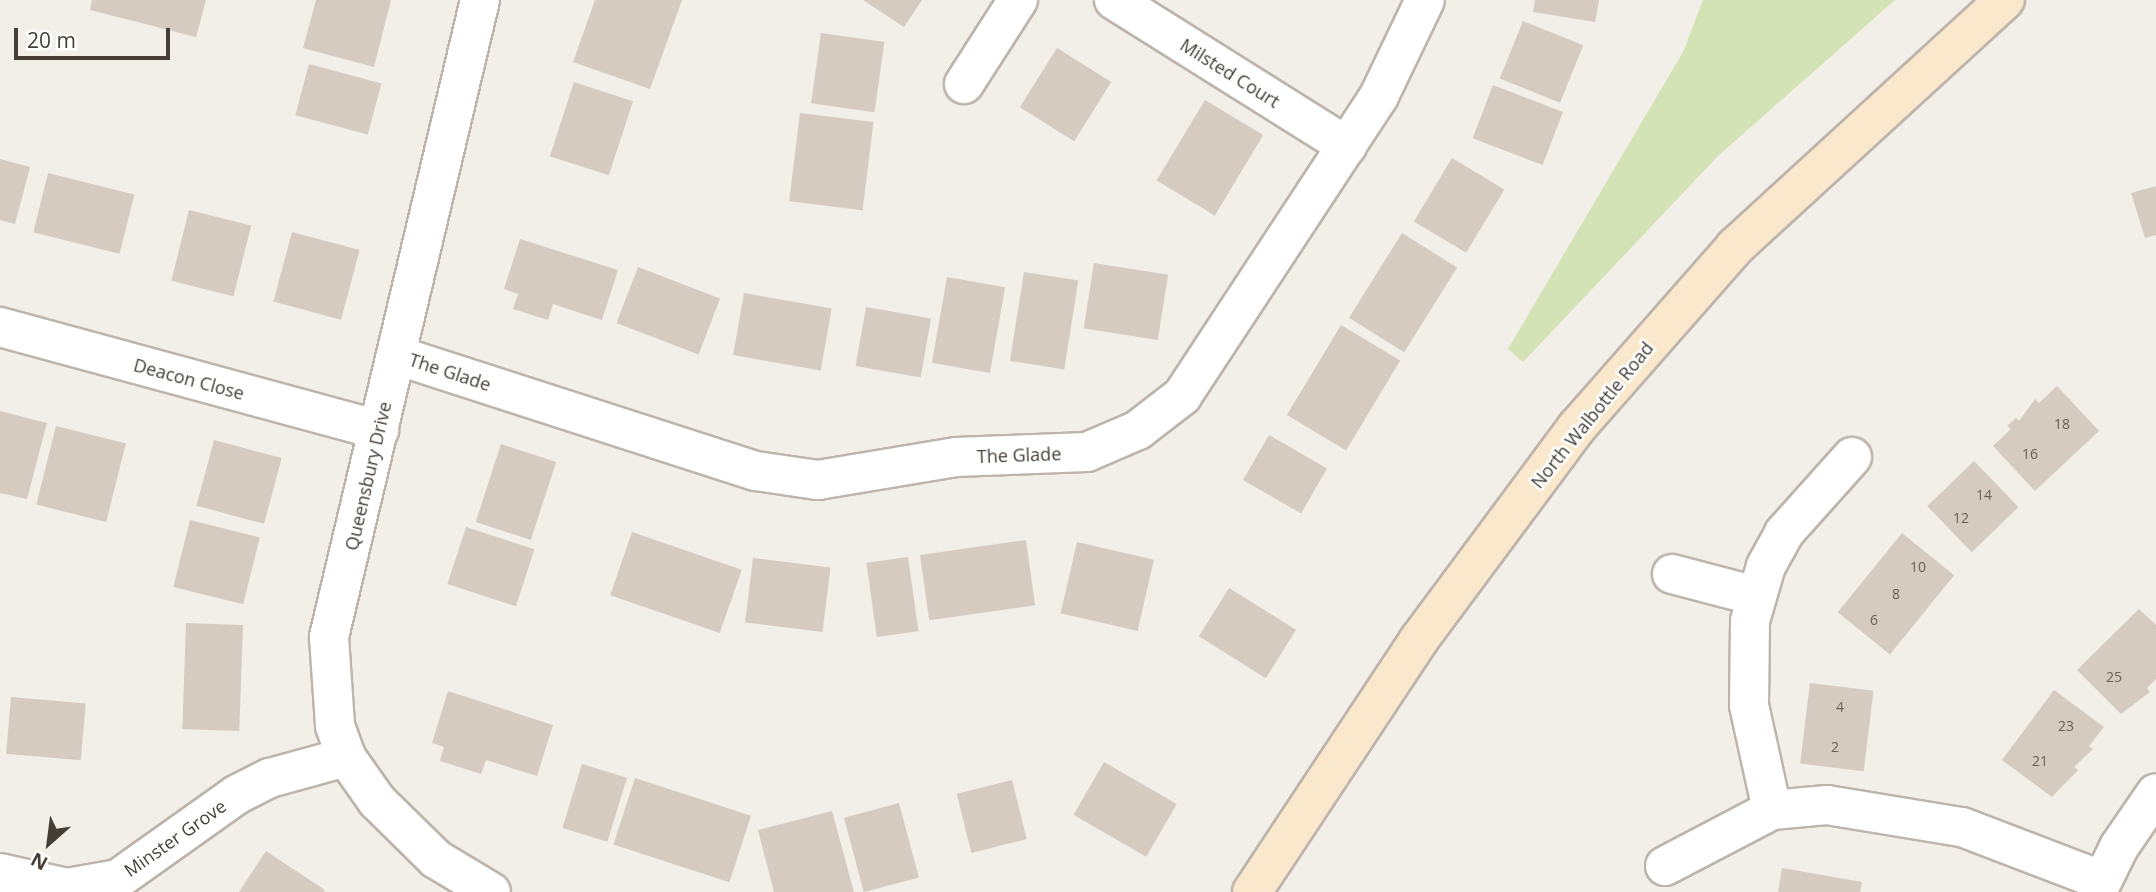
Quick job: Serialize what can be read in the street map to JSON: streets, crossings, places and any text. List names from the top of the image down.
{
  "streets": {
    "street": [
      "Milsted Court",
      "The Glade",
      "Deacon Close",
      "North Walbottle Road",
      "Queensbury Drive",
      "Minster Grove"
    ]
  },
  "crossings": [
    ["Milsted Court", "The Glade"],
    ["The Glade", "Queensbury Drive"],
    ["Deacon Close", "Queensbury Drive"],
    ["Queensbury Drive", "Minster Grove"]
  ],
  "house_numbers": [
    "18",
    "16",
    "14",
    "12",
    "10",
    "8",
    "6",
    "25",
    "4",
    "23",
    "2",
    "21"
  ],
  "scale_bar": "20 m",
  "north": "bottom left"
}
